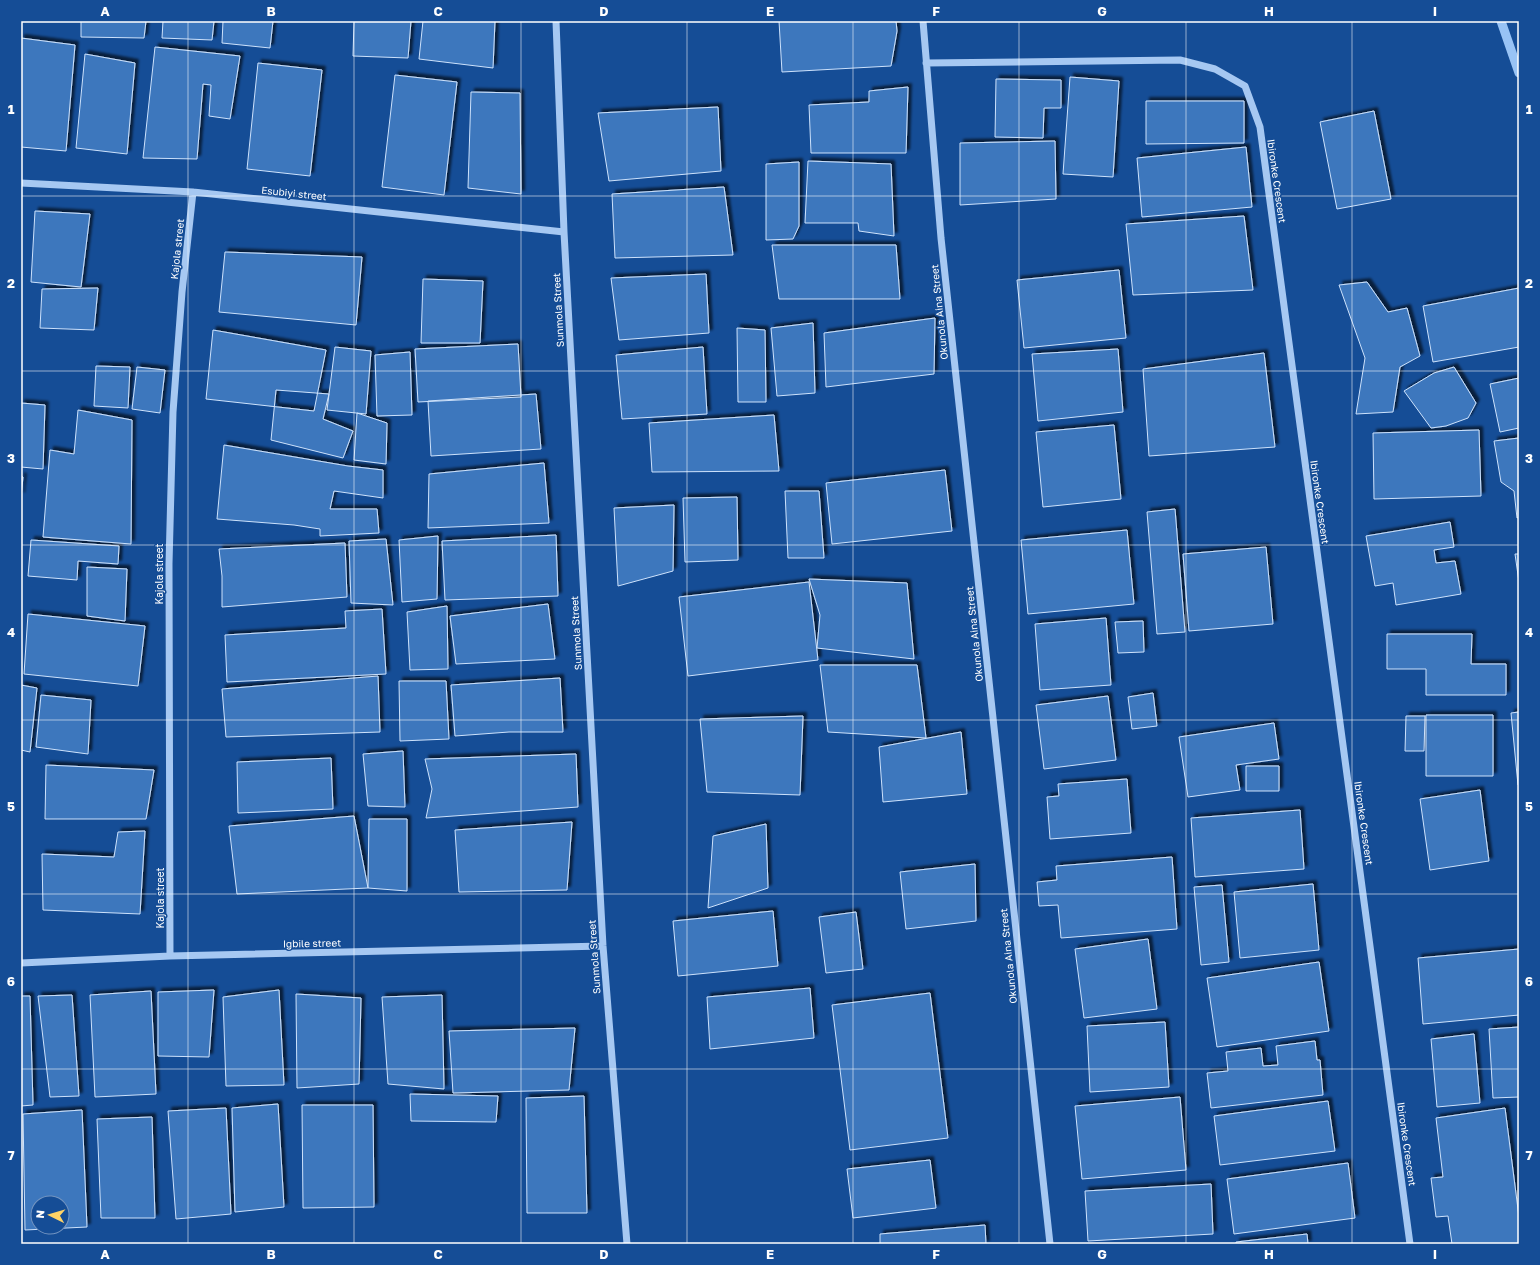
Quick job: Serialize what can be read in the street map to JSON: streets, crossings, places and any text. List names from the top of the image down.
{
  "streets": {
    "street": [
      "Ibironke Crescent",
      "Esubiyi street",
      "Kajola street",
      "Sunmola Street",
      "Okunola Aina Street",
      "Igbile street"
    ]
  },
  "crossings": [
    ["Ibironke Crescent", "Okunola Aina Street"],
    ["Esubiyi street", "Kajola street"],
    ["Esubiyi street", "Sunmola Street"],
    ["Kajola street", "Igbile street"],
    ["Sunmola Street", "Igbile street"]
  ],
  "north": "left",
  "grid": {
    "columns": [
      "A",
      "B",
      "C",
      "D",
      "E",
      "F",
      "G",
      "H",
      "I"
    ],
    "rows": [
      "1",
      "2",
      "3",
      "4",
      "5",
      "6",
      "7"
    ]
  }
}
